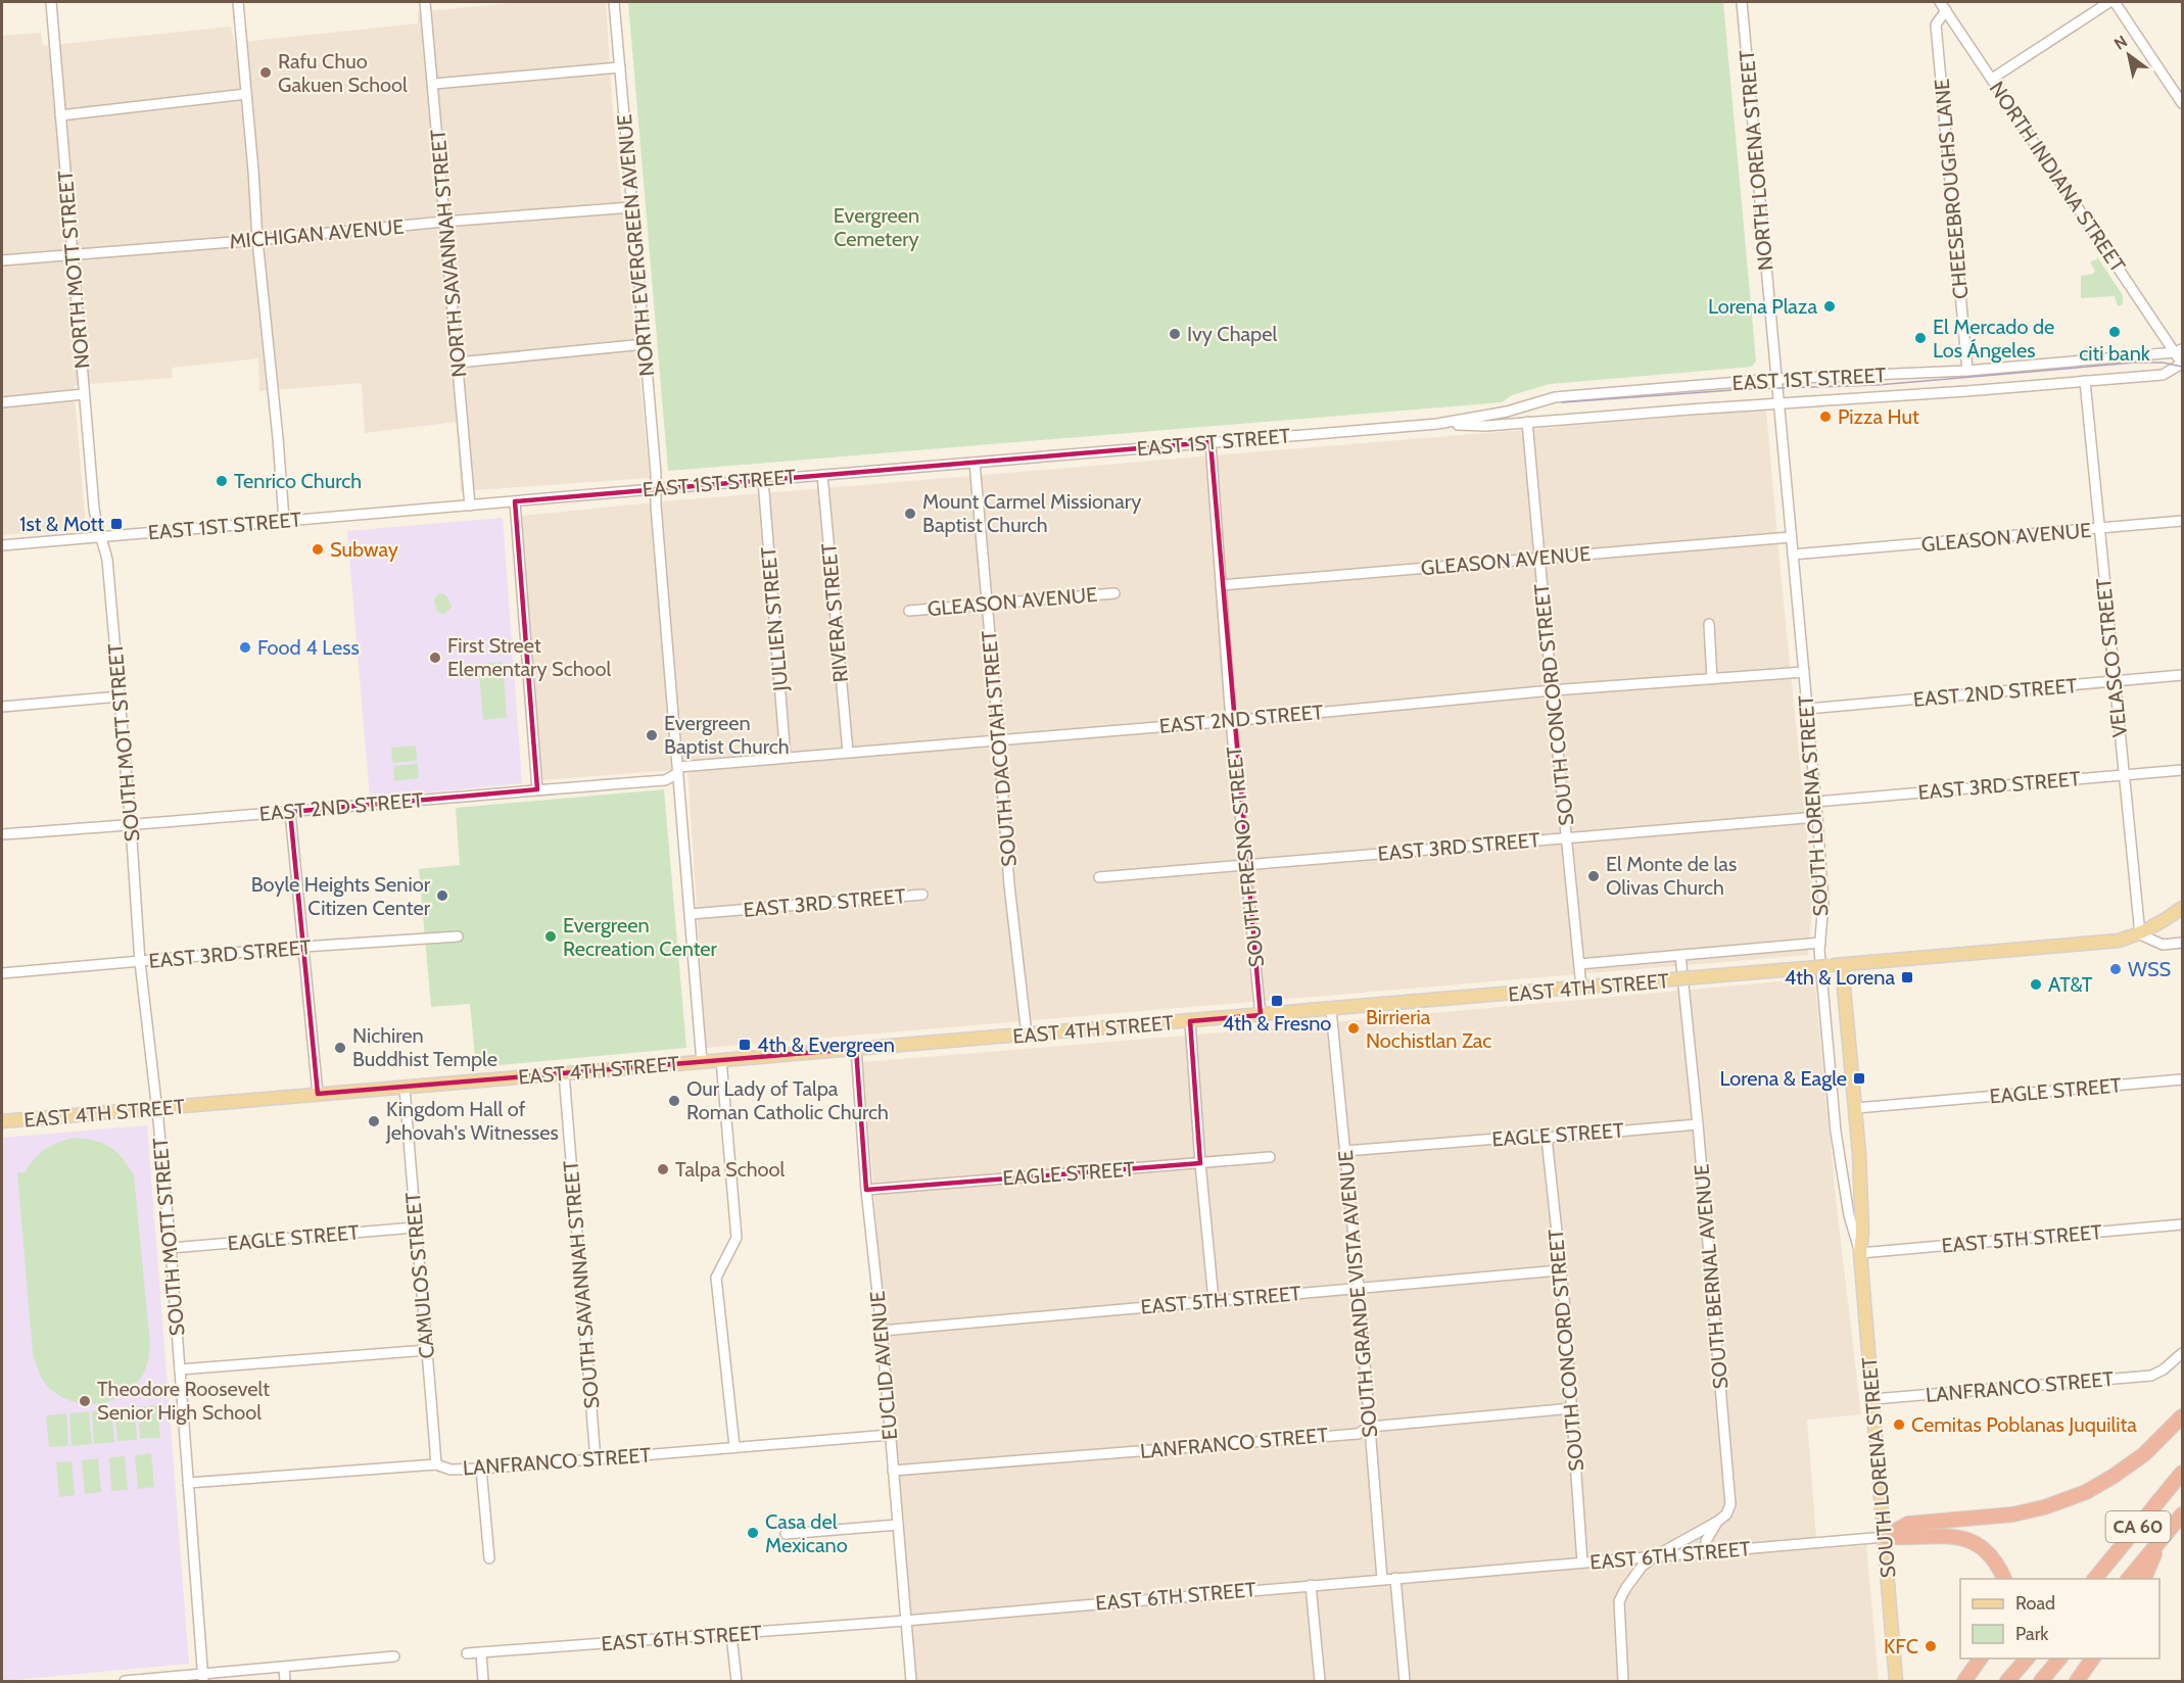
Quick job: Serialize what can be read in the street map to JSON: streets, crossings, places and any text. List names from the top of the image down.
{
  "streets": {
    "highway": ["CA 60"],
    "main road": ["SOUTH LORENA STREET", "EAST 4TH STREET"],
    "street": [
      "NORTH LORENA STREET",
      "NORTH INDIANA STREET",
      "CHEESEBROUGHS LANE",
      "MICHIGAN AVENUE",
      "NORTH EVERGREEN AVENUE",
      "NORTH SAVANNAH STREET",
      "NORTH MOTT STREET",
      "EAST 1ST STREET",
      "GLEASON AVENUE",
      "RIVERA STREET",
      "JULLIEN STREET",
      "VELASCO STREET",
      "EAST 2ND STREET",
      "SOUTH CONCORD STREET",
      "SOUTH MOTT STREET",
      "SOUTH DACOTAH STREET",
      "EAST 3RD STREET",
      "SOUTH FRESNO STREET",
      "EAGLE STREET",
      "EAST 5TH STREET",
      "CAMULOS STREET",
      "SOUTH BERNAL AVENUE",
      "SOUTH SAVANNAH STREET",
      "SOUTH GRANDE VISTA AVENUE",
      "EUCLID AVENUE",
      "LANFRANCO STREET",
      "EAST 6TH STREET"
    ]
  },
  "crossings": [
    ["NORTH LORENA STREET", "EAST 1ST STREET"],
    ["NORTH LORENA STREET", "SOUTH LORENA STREET"],
    ["NORTH INDIANA STREET", "CHEESEBROUGHS LANE"],
    ["NORTH INDIANA STREET", "EAST 1ST STREET"],
    ["CHEESEBROUGHS LANE", "EAST 1ST STREET"],
    ["MICHIGAN AVENUE", "NORTH EVERGREEN AVENUE"],
    ["MICHIGAN AVENUE", "NORTH SAVANNAH STREET"],
    ["MICHIGAN AVENUE", "NORTH MOTT STREET"],
    ["NORTH EVERGREEN AVENUE", "EAST 1ST STREET"],
    ["NORTH EVERGREEN AVENUE", "EAST 2ND STREET"],
    ["NORTH EVERGREEN AVENUE", "EAST 3RD STREET"],
    ["NORTH EVERGREEN AVENUE", "EAST 4TH STREET"],
    ["NORTH SAVANNAH STREET", "EAST 1ST STREET"],
    ["NORTH MOTT STREET", "EAST 1ST STREET"],
    ["NORTH MOTT STREET", "SOUTH MOTT STREET"],
    ["EAST 1ST STREET", "RIVERA STREET"],
    ["EAST 1ST STREET", "JULLIEN STREET"],
    ["EAST 1ST STREET", "VELASCO STREET"],
    ["EAST 1ST STREET", "SOUTH CONCORD STREET"],
    ["EAST 1ST STREET", "SOUTH MOTT STREET"],
    ["EAST 1ST STREET", "SOUTH DACOTAH STREET"],
    ["EAST 1ST STREET", "SOUTH LORENA STREET"],
    ["EAST 1ST STREET", "SOUTH FRESNO STREET"],
    ["GLEASON AVENUE", "VELASCO STREET"],
    ["GLEASON AVENUE", "SOUTH CONCORD STREET"],
    ["GLEASON AVENUE", "SOUTH DACOTAH STREET"],
    ["GLEASON AVENUE", "SOUTH LORENA STREET"],
    ["GLEASON AVENUE", "SOUTH FRESNO STREET"],
    ["RIVERA STREET", "EAST 2ND STREET"],
    ["JULLIEN STREET", "EAST 2ND STREET"],
    ["VELASCO STREET", "EAST 2ND STREET"],
    ["VELASCO STREET", "EAST 3RD STREET"],
    ["VELASCO STREET", "EAST 4TH STREET"],
    ["EAST 2ND STREET", "SOUTH CONCORD STREET"],
    ["EAST 2ND STREET", "SOUTH MOTT STREET"],
    ["EAST 2ND STREET", "SOUTH DACOTAH STREET"],
    ["EAST 2ND STREET", "SOUTH LORENA STREET"],
    ["EAST 2ND STREET", "SOUTH FRESNO STREET"],
    ["SOUTH CONCORD STREET", "EAST 3RD STREET"],
    ["SOUTH CONCORD STREET", "EAST 4TH STREET"],
    ["SOUTH CONCORD STREET", "EAGLE STREET"],
    ["SOUTH CONCORD STREET", "EAST 5TH STREET"],
    ["SOUTH CONCORD STREET", "LANFRANCO STREET"],
    ["SOUTH CONCORD STREET", "EAST 6TH STREET"],
    ["SOUTH MOTT STREET", "EAST 3RD STREET"],
    ["SOUTH MOTT STREET", "EAST 4TH STREET"],
    ["SOUTH MOTT STREET", "EAGLE STREET"],
    ["SOUTH MOTT STREET", "LANFRANCO STREET"],
    ["SOUTH DACOTAH STREET", "EAST 4TH STREET"],
    ["EAST 3RD STREET", "SOUTH LORENA STREET"],
    ["EAST 3RD STREET", "SOUTH FRESNO STREET"],
    ["SOUTH LORENA STREET", "EAST 4TH STREET"],
    ["SOUTH LORENA STREET", "EAGLE STREET"],
    ["SOUTH LORENA STREET", "EAST 5TH STREET"],
    ["SOUTH LORENA STREET", "LANFRANCO STREET"],
    ["SOUTH LORENA STREET", "EAST 6TH STREET"],
    ["SOUTH FRESNO STREET", "EAST 4TH STREET"],
    ["EAST 4TH STREET", "CAMULOS STREET"],
    ["EAST 4TH STREET", "SOUTH BERNAL AVENUE"],
    ["EAST 4TH STREET", "SOUTH SAVANNAH STREET"],
    ["EAST 4TH STREET", "SOUTH GRANDE VISTA AVENUE"],
    ["EAST 4TH STREET", "EUCLID AVENUE"],
    ["EAGLE STREET", "CAMULOS STREET"],
    ["EAGLE STREET", "SOUTH BERNAL AVENUE"],
    ["EAGLE STREET", "SOUTH GRANDE VISTA AVENUE"],
    ["EAGLE STREET", "EUCLID AVENUE"],
    ["EAST 5TH STREET", "SOUTH GRANDE VISTA AVENUE"],
    ["EAST 5TH STREET", "EUCLID AVENUE"],
    ["CAMULOS STREET", "LANFRANCO STREET"],
    ["SOUTH BERNAL AVENUE", "EAST 6TH STREET"],
    ["SOUTH SAVANNAH STREET", "LANFRANCO STREET"],
    ["SOUTH GRANDE VISTA AVENUE", "LANFRANCO STREET"],
    ["SOUTH GRANDE VISTA AVENUE", "EAST 6TH STREET"],
    ["EUCLID AVENUE", "LANFRANCO STREET"],
    ["EUCLID AVENUE", "EAST 6TH STREET"]
  ],
  "parks": ["Evergreen Cemetery"],
  "places": {
    "other": [
      "Rafu Chuo Gakuen School",
      "Lorena Plaza",
      "citi bank",
      "Ivy Chapel",
      "El Mercado de Los Ángeles",
      "Pizza Hut",
      "Tenrico Church",
      "Mount Carmel Missionary Baptist Church",
      "Subway",
      "Food 4 Less",
      "First Street Elementary School",
      "Evergreen Baptist Church",
      "El Monte de las Olivas Church",
      "Boyle Heights Senior Citizen Center",
      "Evergreen Recreation Center",
      "WSS",
      "AT&T",
      "Birrieria Nochistlan Zac",
      "Nichiren Buddhist Temple",
      "Our Lady of Talpa Roman Catholic Church",
      "Kingdom Hall of Jehovah's Witnesses",
      "Talpa School",
      "Theodore Roosevelt Senior High School",
      "Cemitas Poblanas Juquilita",
      "Casa del Mexicano",
      "KFC"
    ],
    "transit": [
      "1st & Mott",
      "4th & Lorena",
      "4th & Fresno",
      "4th & Evergreen",
      "Lorena & Eagle"
    ]
  },
  "legend": ["Road", "Park"],
  "north": "top left"
}
